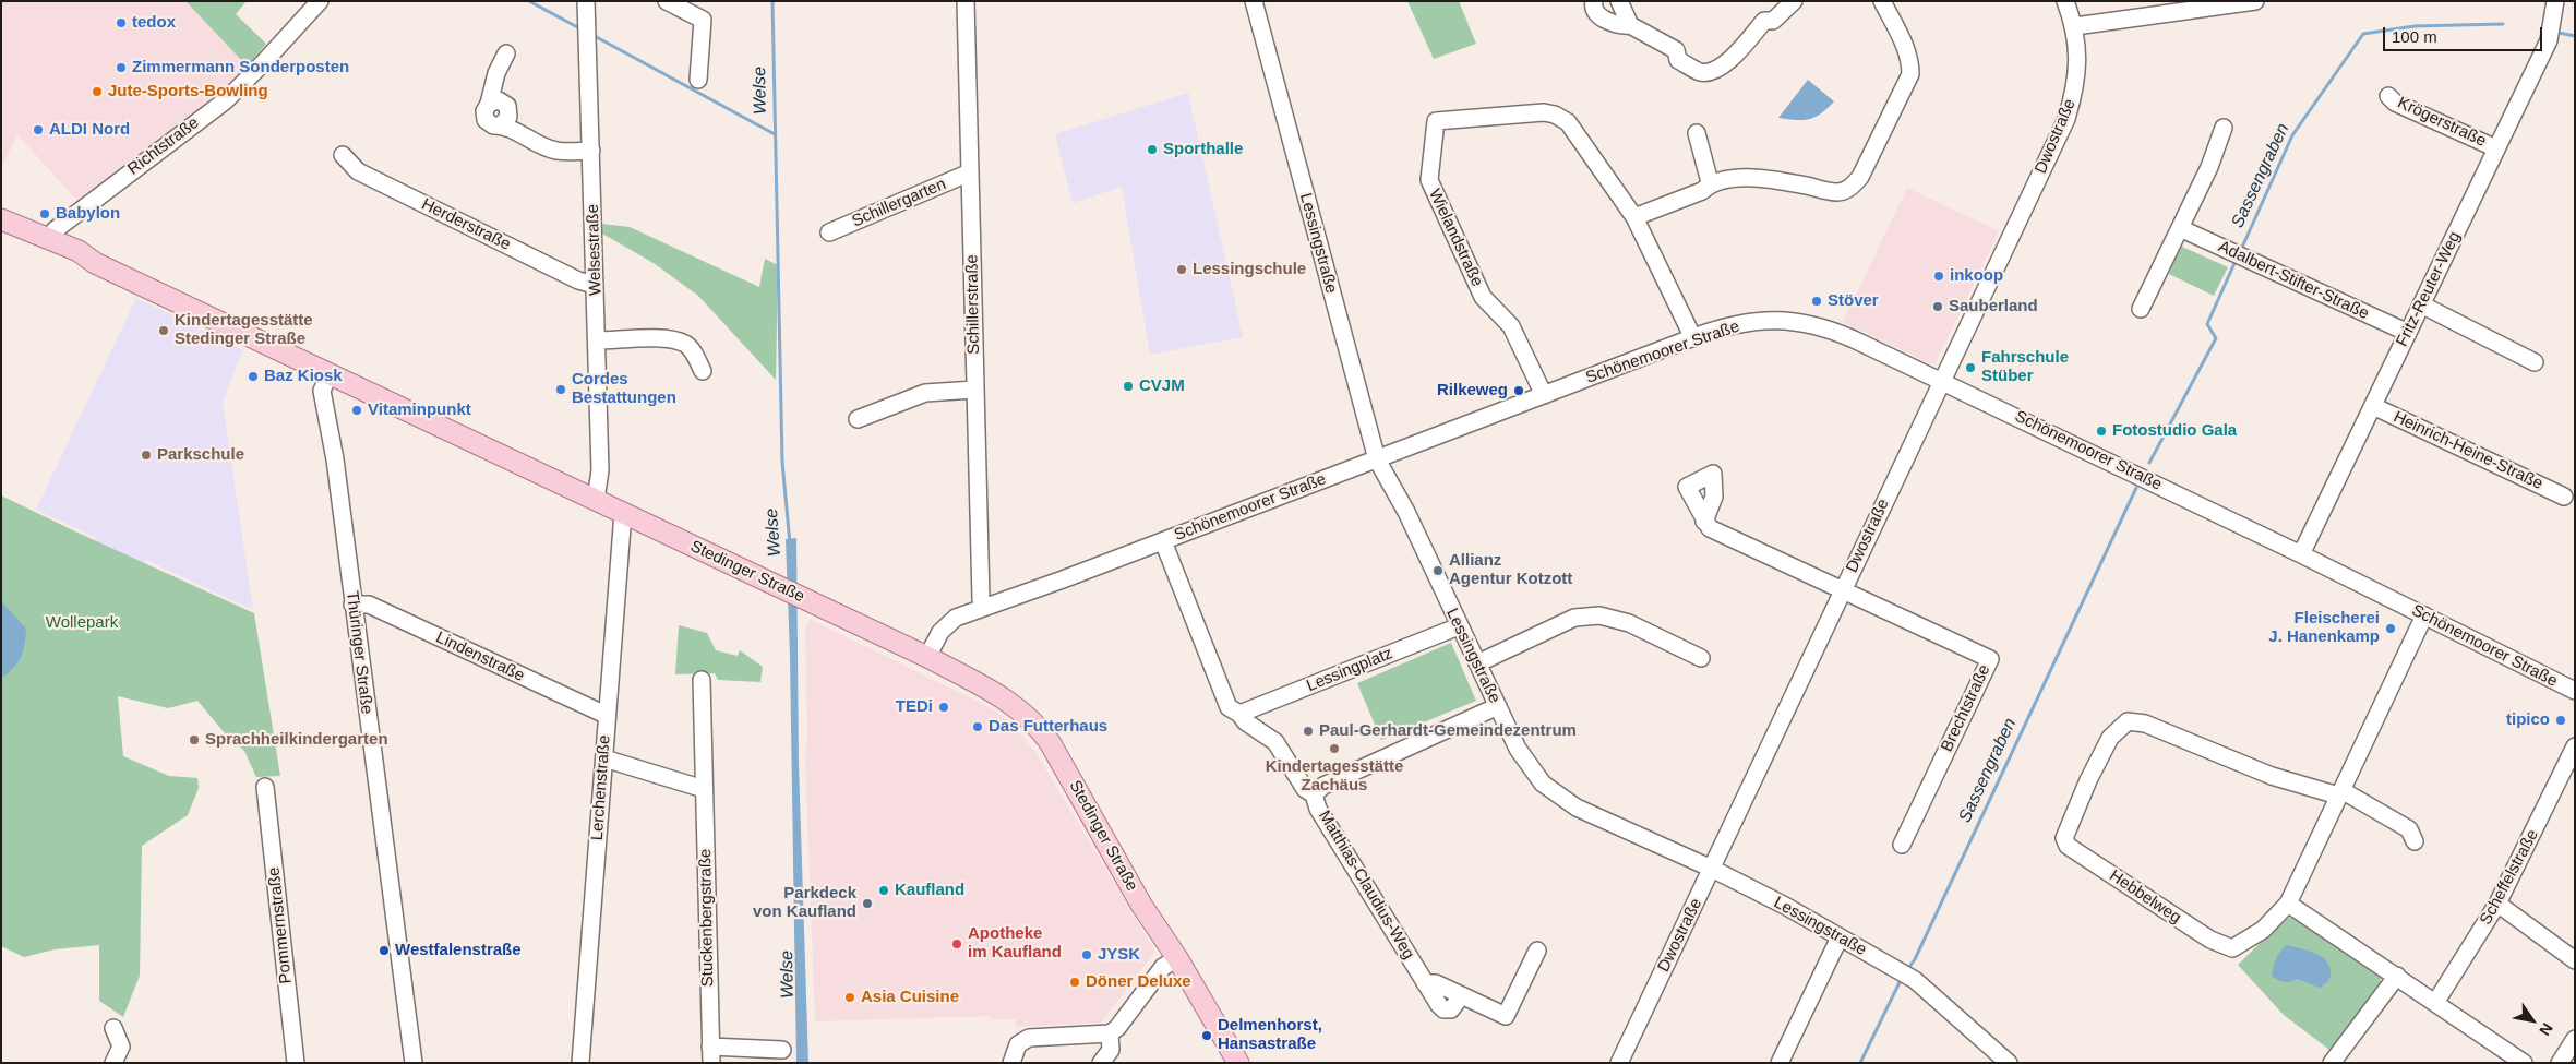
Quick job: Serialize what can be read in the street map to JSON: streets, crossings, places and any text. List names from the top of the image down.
{
  "streets": {
    "main road": ["Stedinger Straße"],
    "street": [
      "Krögerstraße",
      "Dwostraße",
      "Richtstraße",
      "Schillergarten",
      "Herderstraße",
      "Wielandstraße",
      "Lessingstraße",
      "Welsestraße",
      "Adalbert-Stifter-Straße",
      "Fritz-Reuter-Weg",
      "Schillerstraße",
      "Schönemoorer Straße",
      "Heinrich-Heine-Straße",
      "Thüringer Straße",
      "Lindenstraße",
      "Lessingplatz",
      "Brechtstraße",
      "Lerchenstraße",
      "Scheffelstraße",
      "Matthias-Claudius-Weg",
      "Hebbelweg",
      "Stuckenbergstraße",
      "Pommernstraße"
    ]
  },
  "crossings": [
    ["Krögerstraße", "Fritz-Reuter-Weg"],
    ["Dwostraße", "Lessingstraße"],
    ["Dwostraße", "Schönemoorer Straße"],
    ["Dwostraße", "Brechtstraße"],
    ["Richtstraße", "Stedinger Straße"],
    ["Schillergarten", "Schillerstraße"],
    ["Herderstraße", "Welsestraße"],
    ["Wielandstraße", "Schönemoorer Straße"],
    ["Lessingstraße", "Schönemoorer Straße"],
    ["Lessingstraße", "Lessingplatz"],
    ["Welsestraße", "Stedinger Straße"],
    ["Adalbert-Stifter-Straße", "Fritz-Reuter-Weg"],
    ["Fritz-Reuter-Weg", "Schönemoorer Straße"],
    ["Fritz-Reuter-Weg", "Heinrich-Heine-Straße"],
    ["Schillerstraße", "Schönemoorer Straße"],
    ["Schönemoorer Straße", "Stedinger Straße"],
    ["Schönemoorer Straße", "Matthias-Claudius-Weg"],
    ["Stedinger Straße", "Thüringer Straße"],
    ["Stedinger Straße", "Lerchenstraße"],
    ["Thüringer Straße", "Lindenstraße"],
    ["Lindenstraße", "Lerchenstraße"],
    ["Lessingplatz", "Matthias-Claudius-Weg"]
  ],
  "water": ["Welse", "Sassengraben"],
  "parks": ["Wollepark"],
  "places": [
    "tedox",
    "Zimmermann Sonderposten",
    "Jute-Sports-Bowling",
    "ALDI Nord",
    "Sporthalle",
    "Babylon",
    "Lessingschule",
    "inkoop",
    "Stöver",
    "Sauberland",
    "Kindertagesstätte Stedinger Straße",
    "Fahrschule Stüber",
    "Baz Kiosk",
    "CVJM",
    "Cordes Bestattungen",
    "Rilkeweg",
    "Vitaminpunkt",
    "Fotostudio Gala",
    "Parkschule",
    "Allianz Agentur Kotzott",
    "Fleischerei J. Hanenkamp",
    "TEDi",
    "tipico",
    "Das Futterhaus",
    "Paul-Gerhardt-Gemeindezentrum",
    "Sprachheilkindergarten",
    "Kindertagesstätte Zachäus",
    "Kaufland",
    "Parkdeck von Kaufland",
    "Apotheke im Kaufland",
    "Westfalenstraße",
    "JYSK",
    "Döner Deluxe",
    "Asia Cuisine",
    "Delmenhorst, Hansastraße"
  ],
  "scale_bar": "100 m",
  "north": "bottom right"
}
